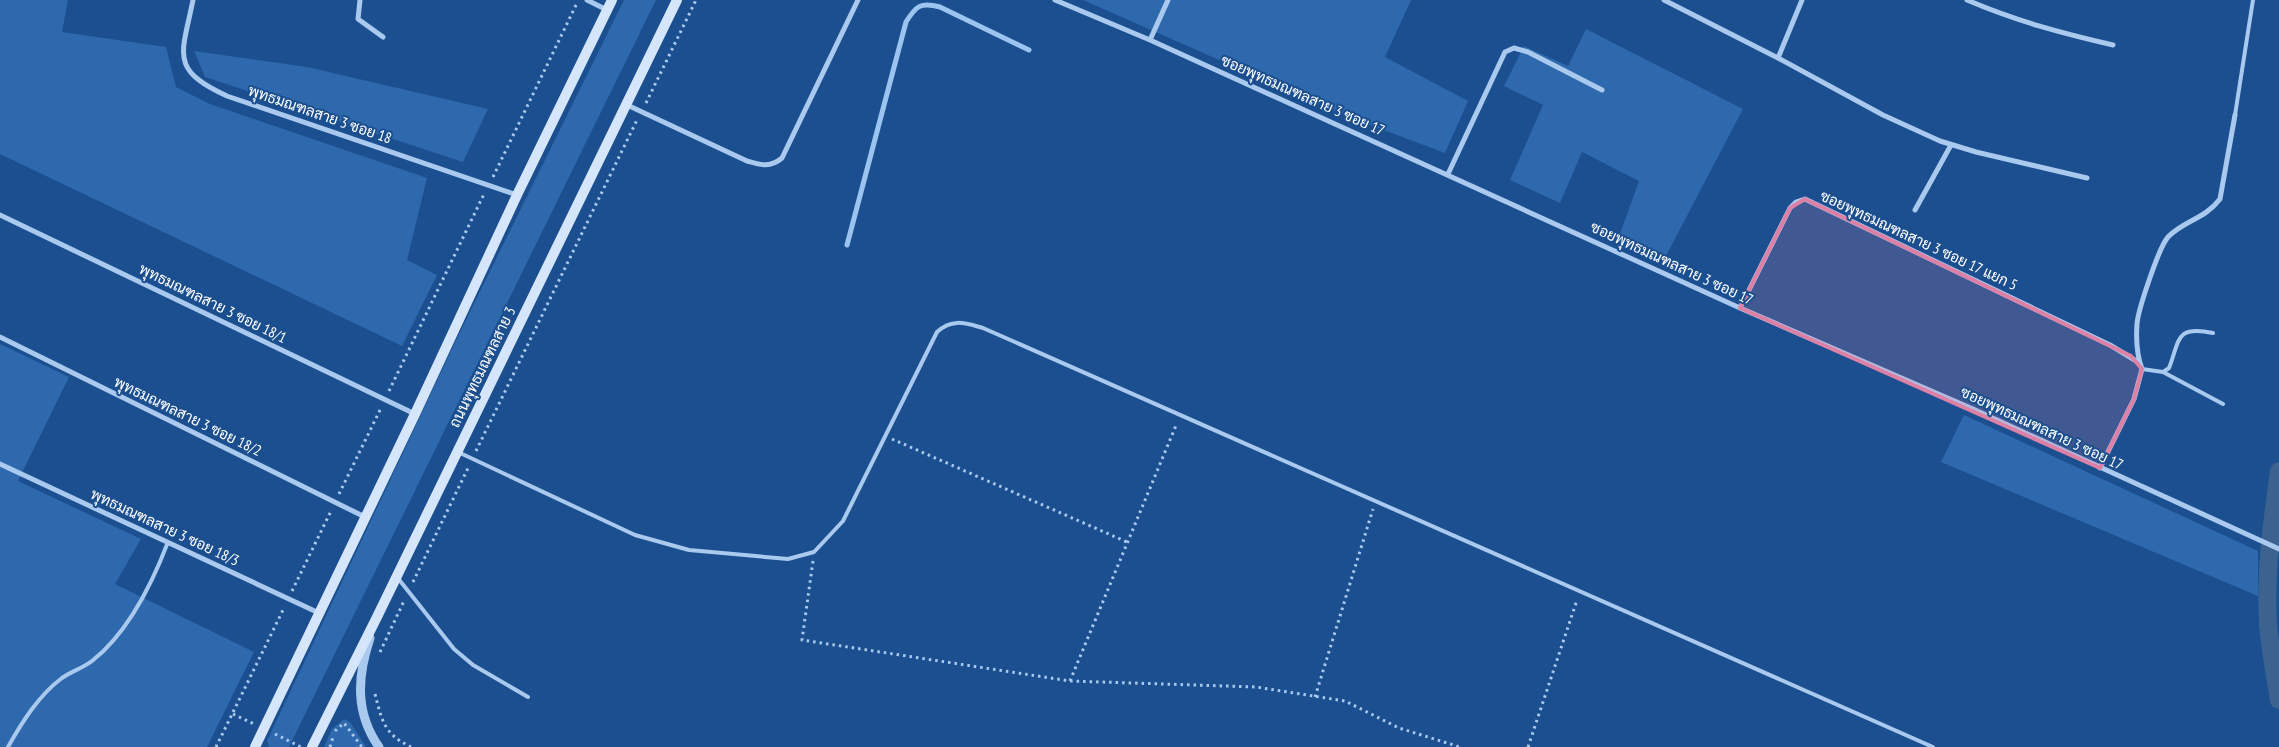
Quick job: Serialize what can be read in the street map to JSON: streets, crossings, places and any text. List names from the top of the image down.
{
  "streets": {
    "main road": ["ถนนพุทธมณฑลสาย 3"],
    "street": [
      "ซอยพุทธมณฑลสาย 3 ซอย 17",
      "พุทธมณฑลสาย 3 ซอย 18",
      "ซอยพุทธมณฑลสาย 3 ซอย 17 แยก 5",
      "พุทธมณฑลสาย 3 ซอย 18/1",
      "พุทธมณฑลสาย 3 ซอย 18/2",
      "พุทธมณฑลสาย 3 ซอย 18/3"
    ]
  },
  "crossings": [
    ["ซอยพุทธมณฑลสาย 3 ซอย 17", "ซอยพุทธมณฑลสาย 3 ซอย 17 แยก 5"]
  ]
}
